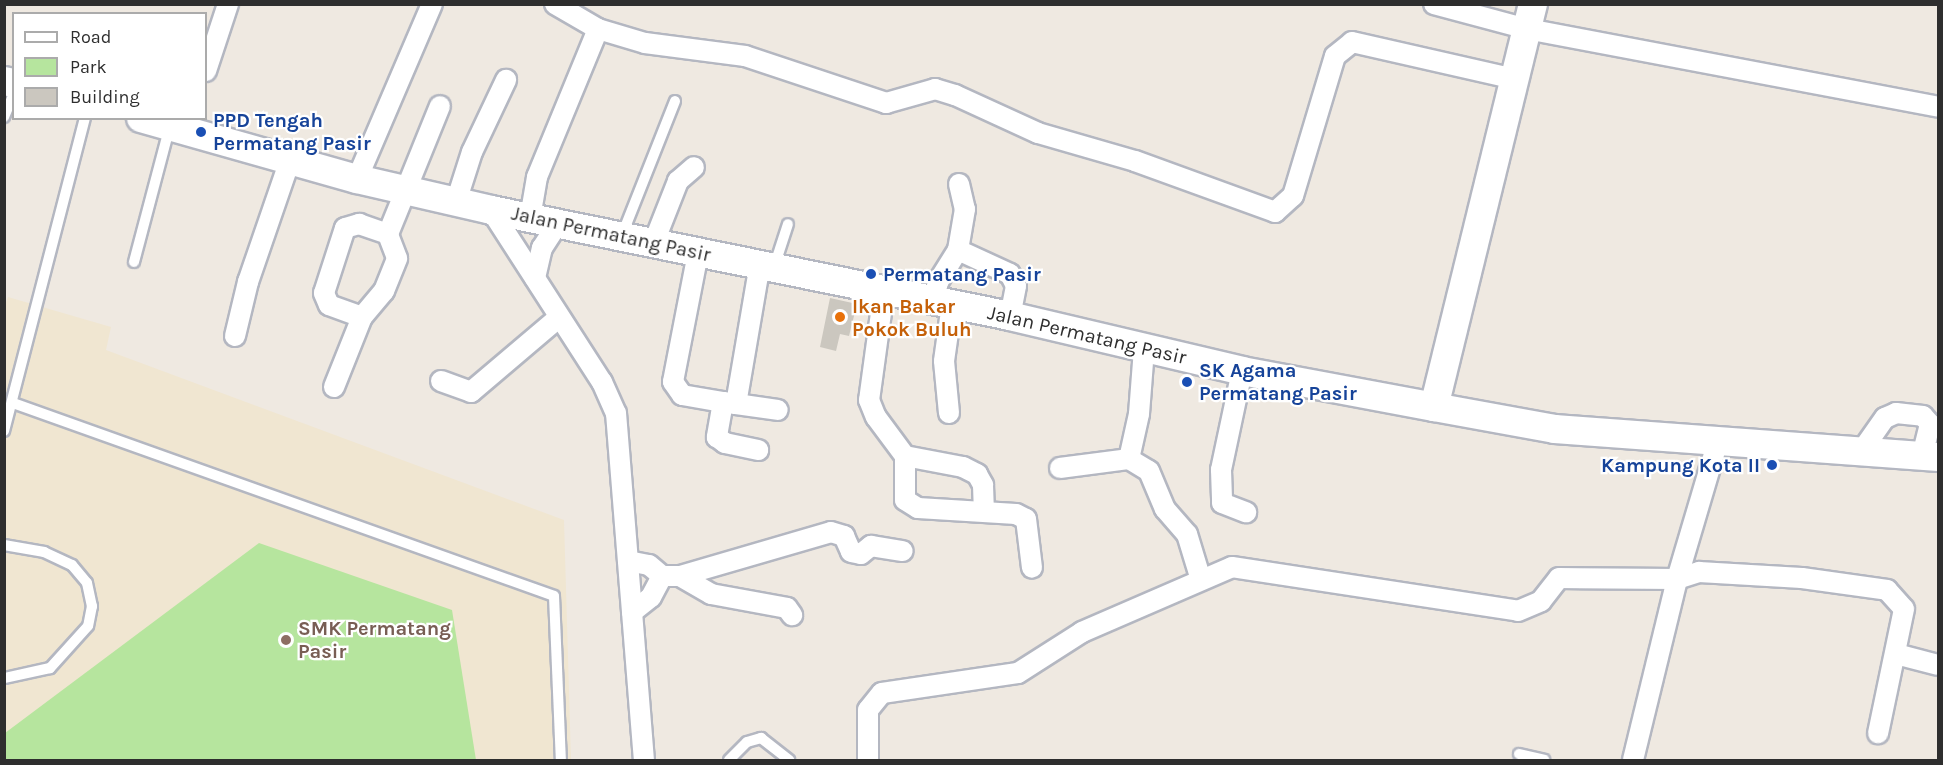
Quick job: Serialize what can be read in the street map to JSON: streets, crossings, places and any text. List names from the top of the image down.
{
  "streets": {
    "main road": ["Jalan Permatang Pasir"]
  },
  "places": [
    "PPD Tengah Permatang Pasir",
    "Permatang Pasir",
    "Ikan Bakar Pokok Buluh",
    "SK Agama Permatang Pasir",
    "Kampung Kota II",
    "SMK Permatang Pasir"
  ],
  "legend": ["Road", "Park", "Building"]
}
